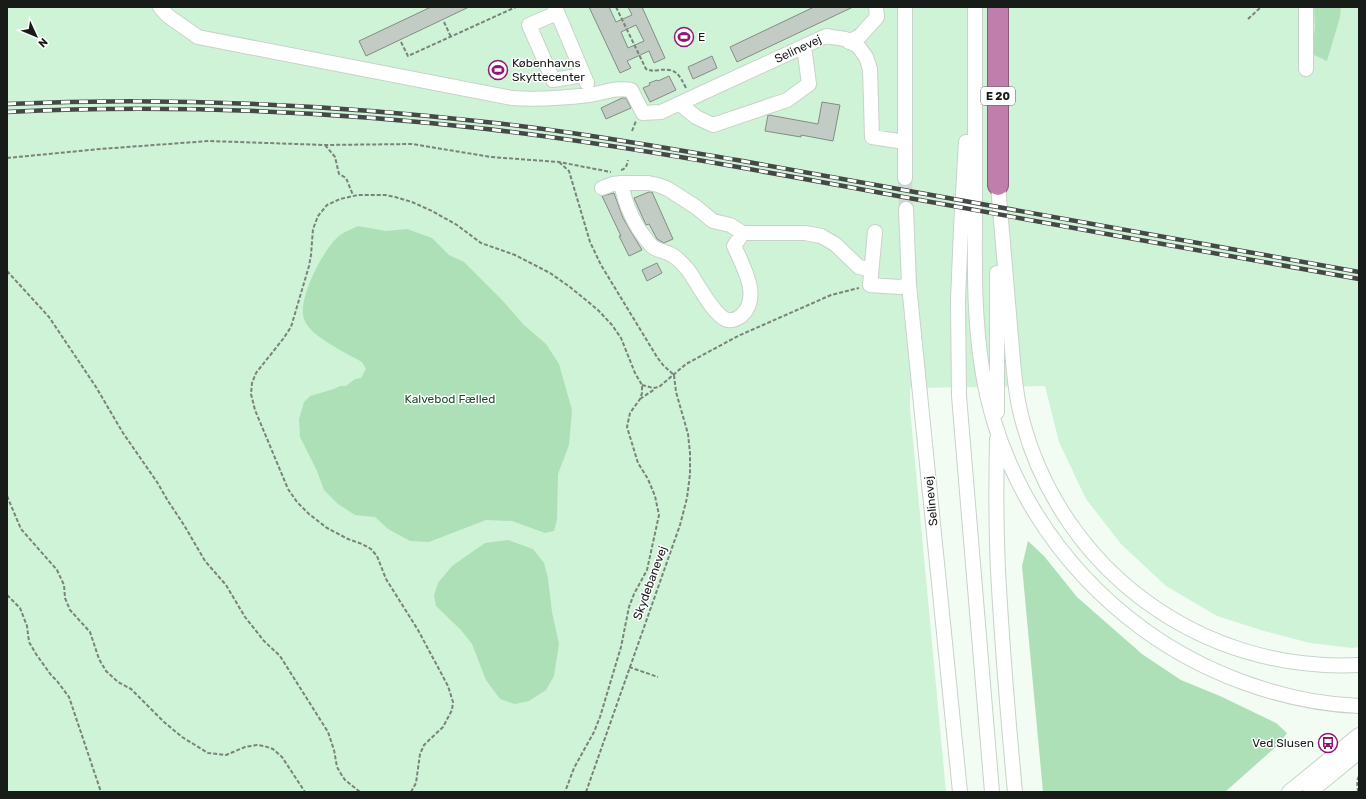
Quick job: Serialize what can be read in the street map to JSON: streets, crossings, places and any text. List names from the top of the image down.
{
  "streets": {
    "highway": ["E 20"],
    "street": ["Selinevej"],
    "path": ["Skydebanevej"]
  },
  "parks": ["Kalvebod Fælled"],
  "places": {
    "sports": ["E", "Københavns Skyttecenter"],
    "bus stop": ["Ved Slusen"]
  },
  "north": "bottom right"
}
